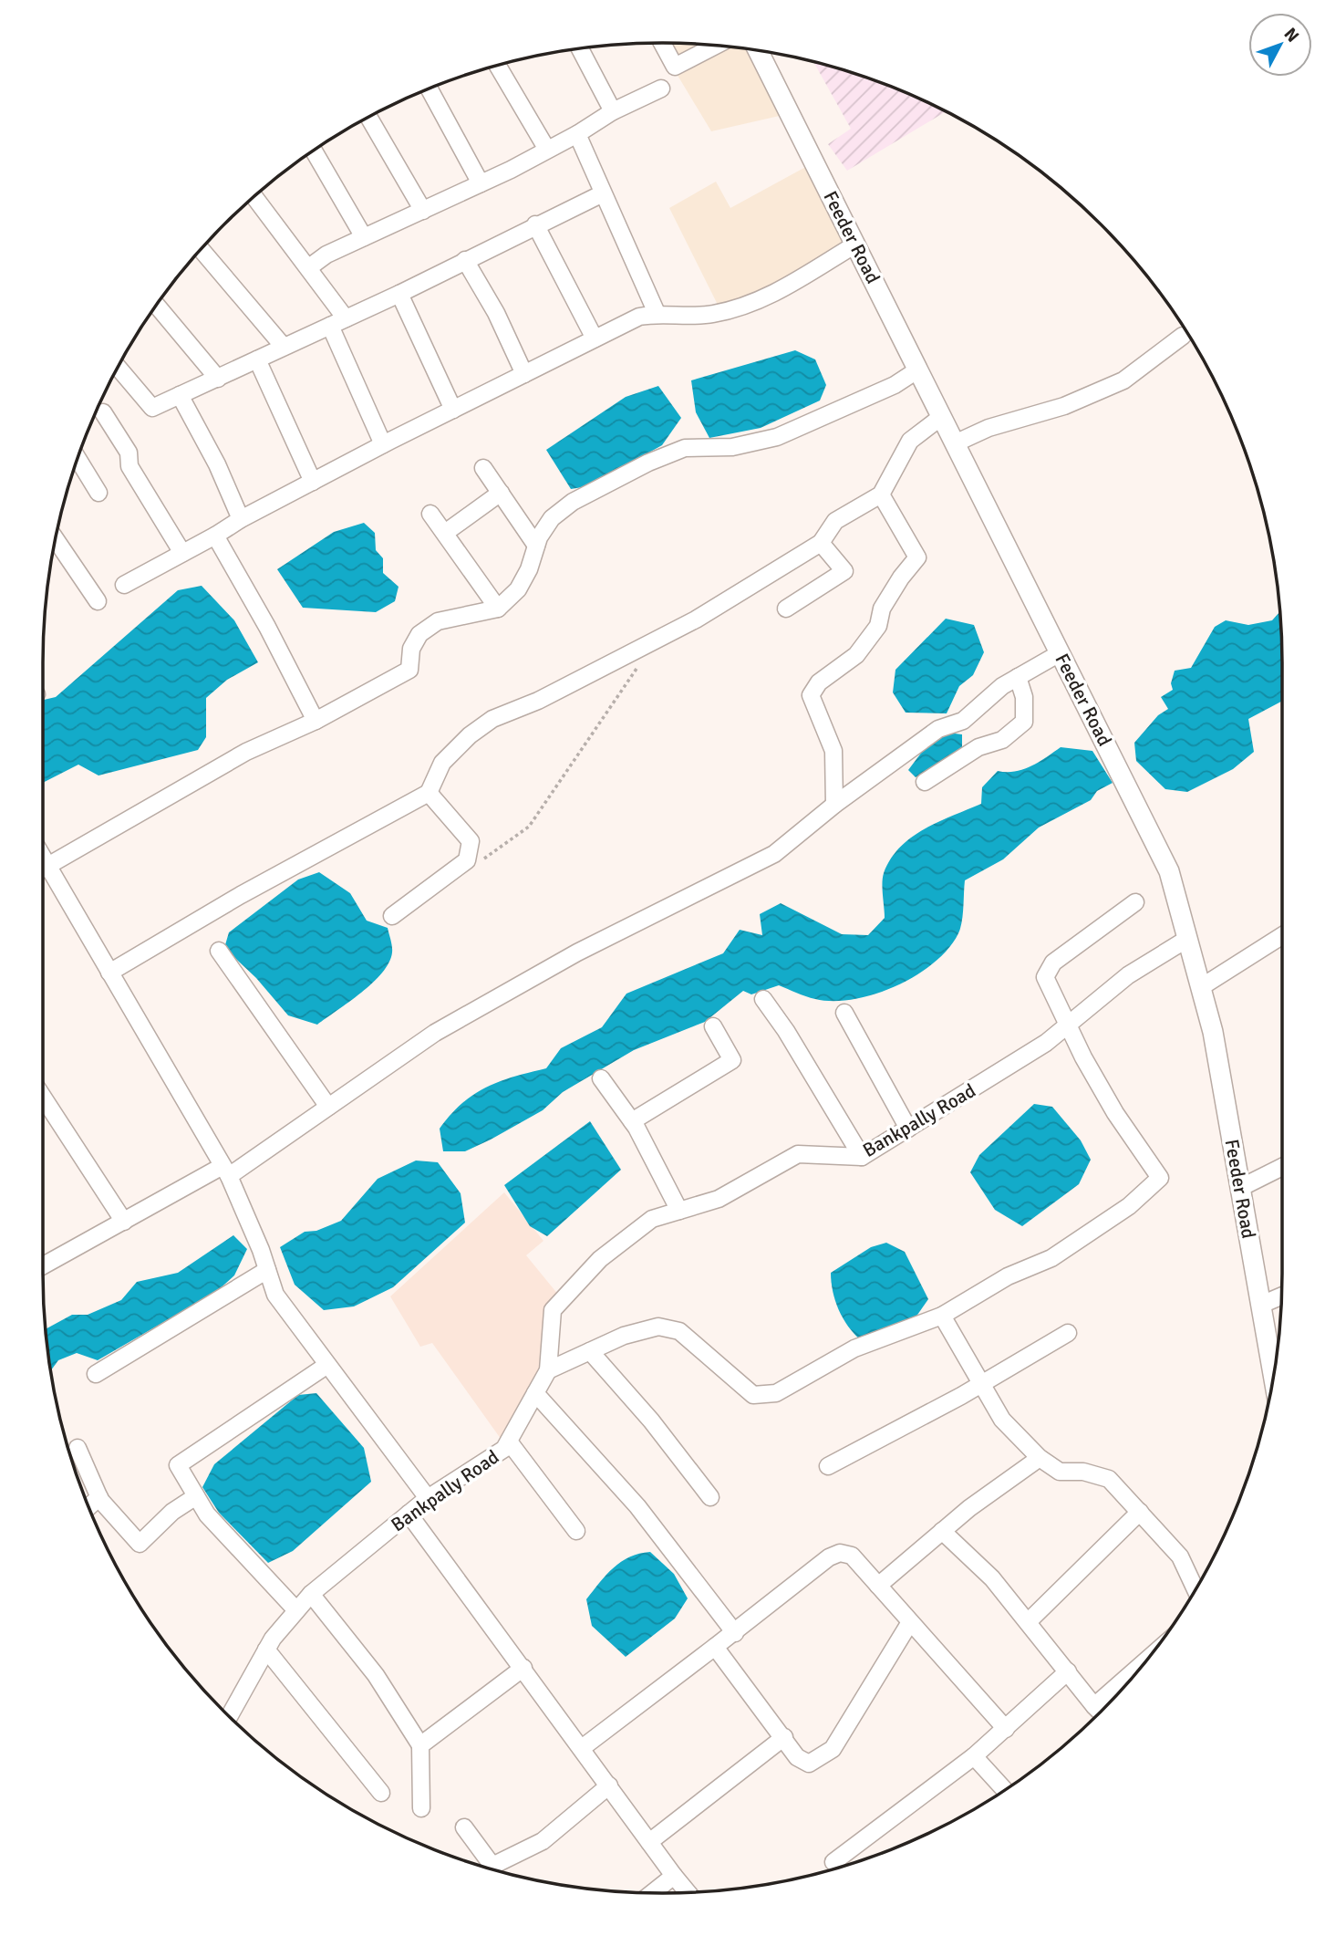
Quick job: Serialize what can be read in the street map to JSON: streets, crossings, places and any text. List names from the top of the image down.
{
  "streets": {
    "street": ["Feeder Road", "Bankpally Road"]
  },
  "crossings": [
    ["Feeder Road", "Bankpally Road"]
  ],
  "north": "top right"
}
